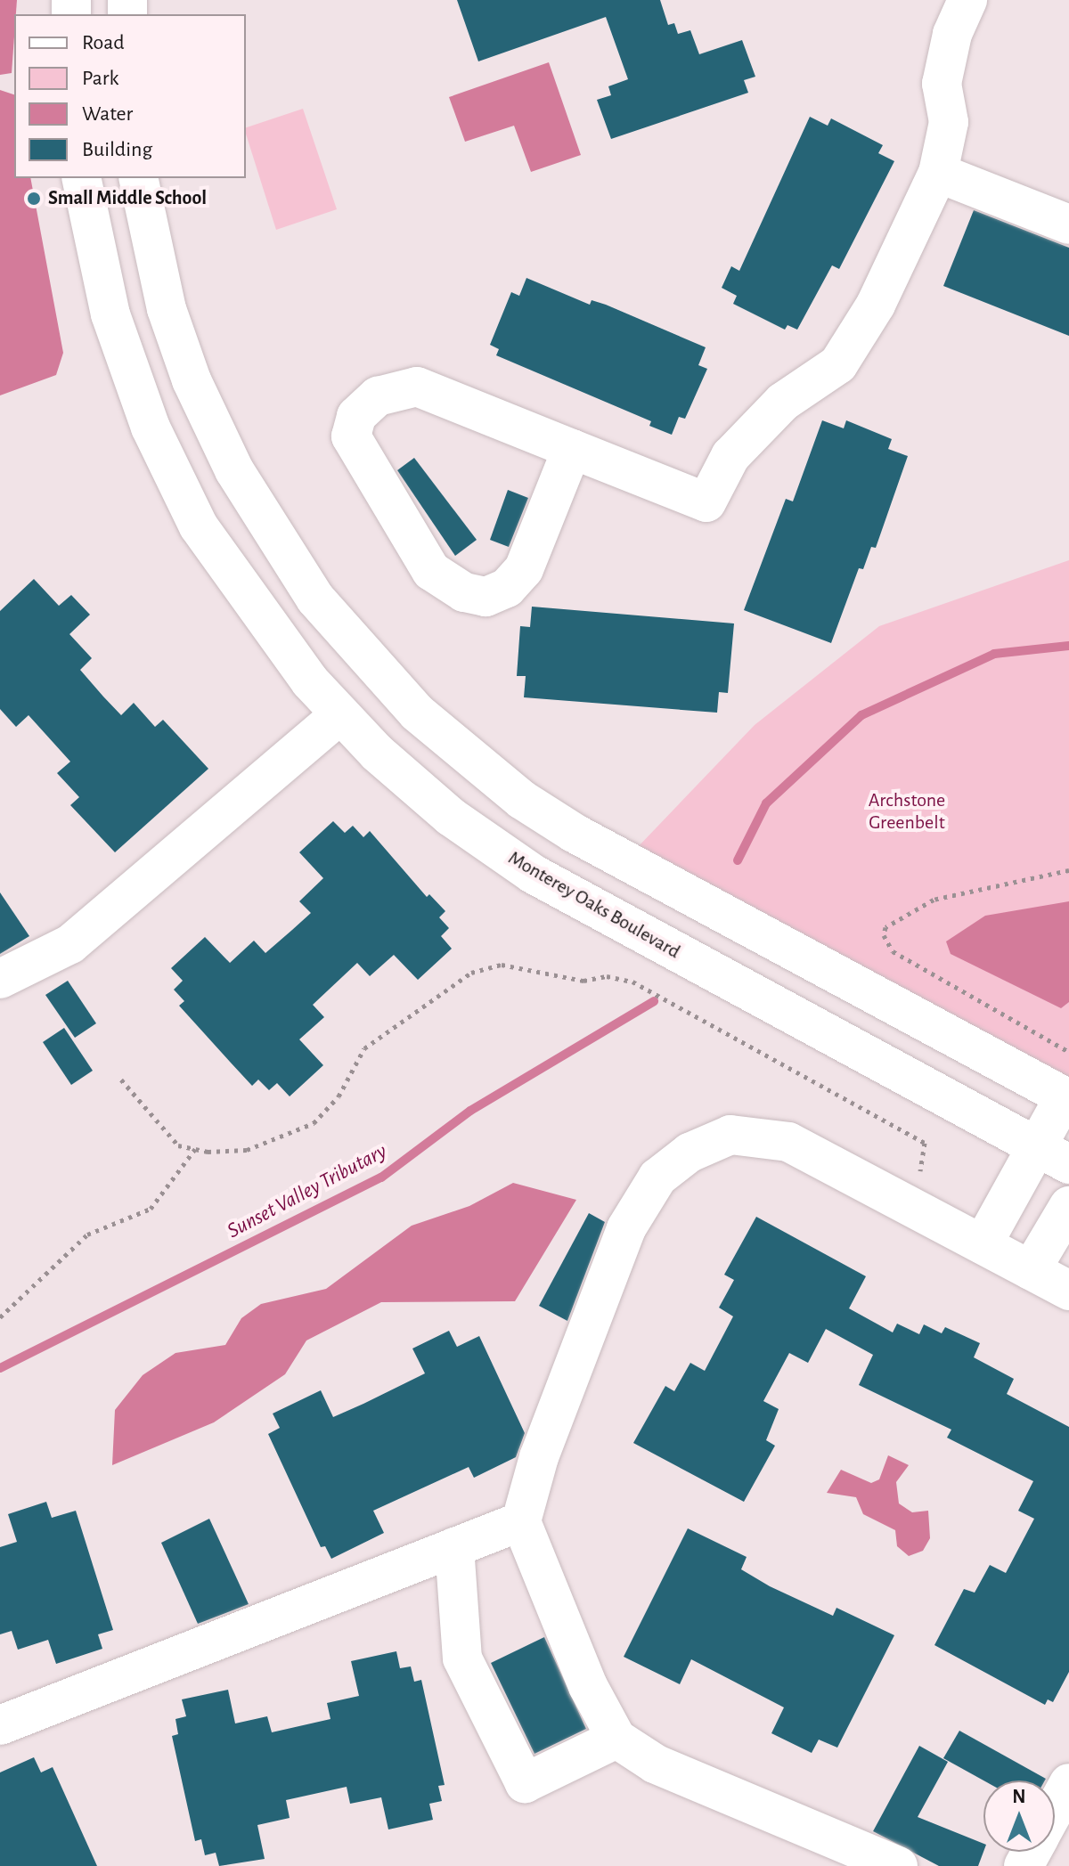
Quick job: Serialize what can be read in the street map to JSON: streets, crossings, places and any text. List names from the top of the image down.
{
  "streets": {
    "street": ["Monterey Oaks Boulevard"]
  },
  "water": ["Sunset Valley Tributary"],
  "parks": ["Archstone Greenbelt"],
  "places": ["Small Middle School"],
  "legend": [
    "Road",
    "Park",
    "Water",
    "Building"
  ],
  "north": "top"
}
